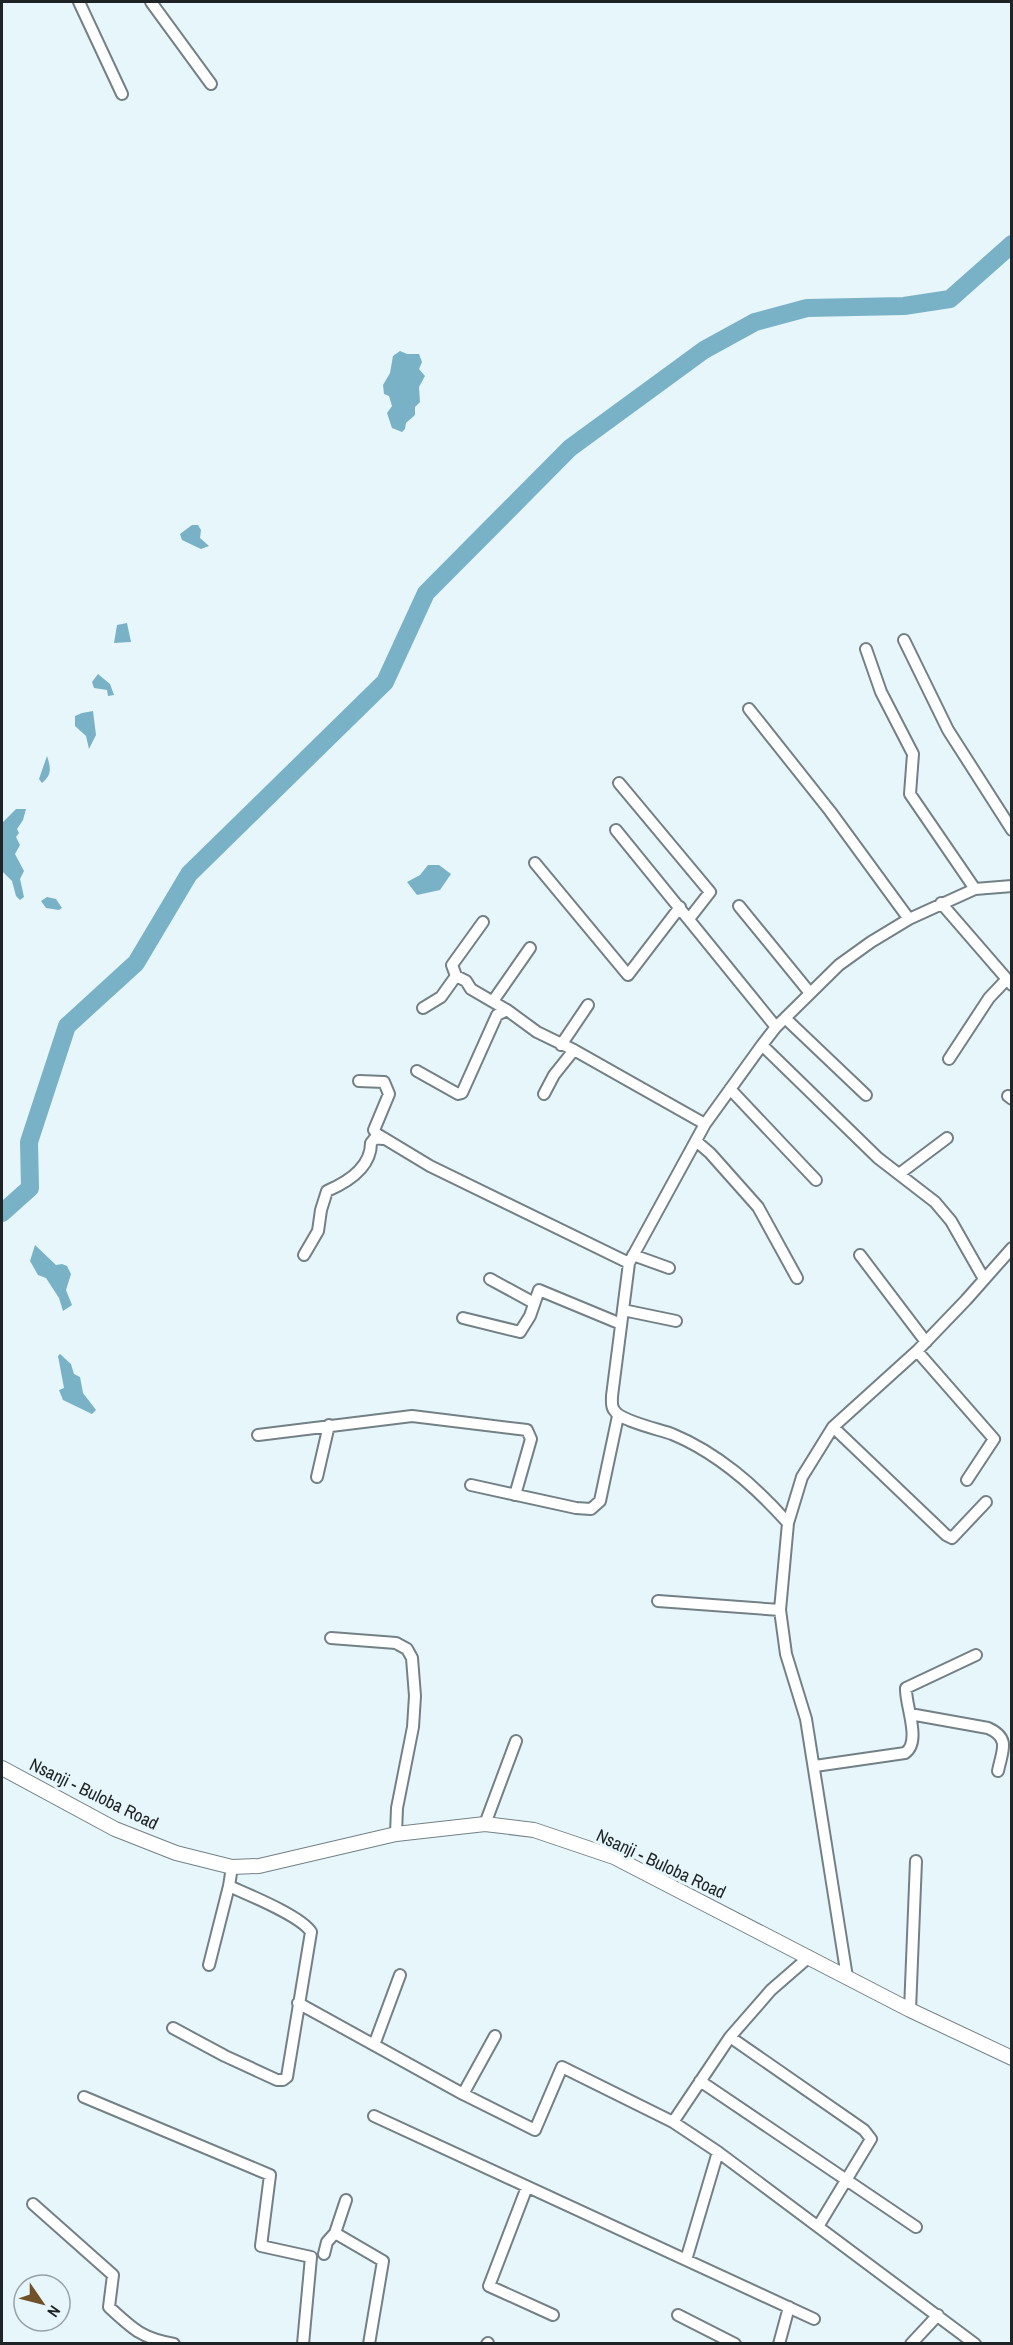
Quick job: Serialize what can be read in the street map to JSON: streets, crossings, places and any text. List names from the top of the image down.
{
  "streets": {
    "main road": ["Nsanji - Buloba Road"]
  },
  "north": "bottom right"
}
